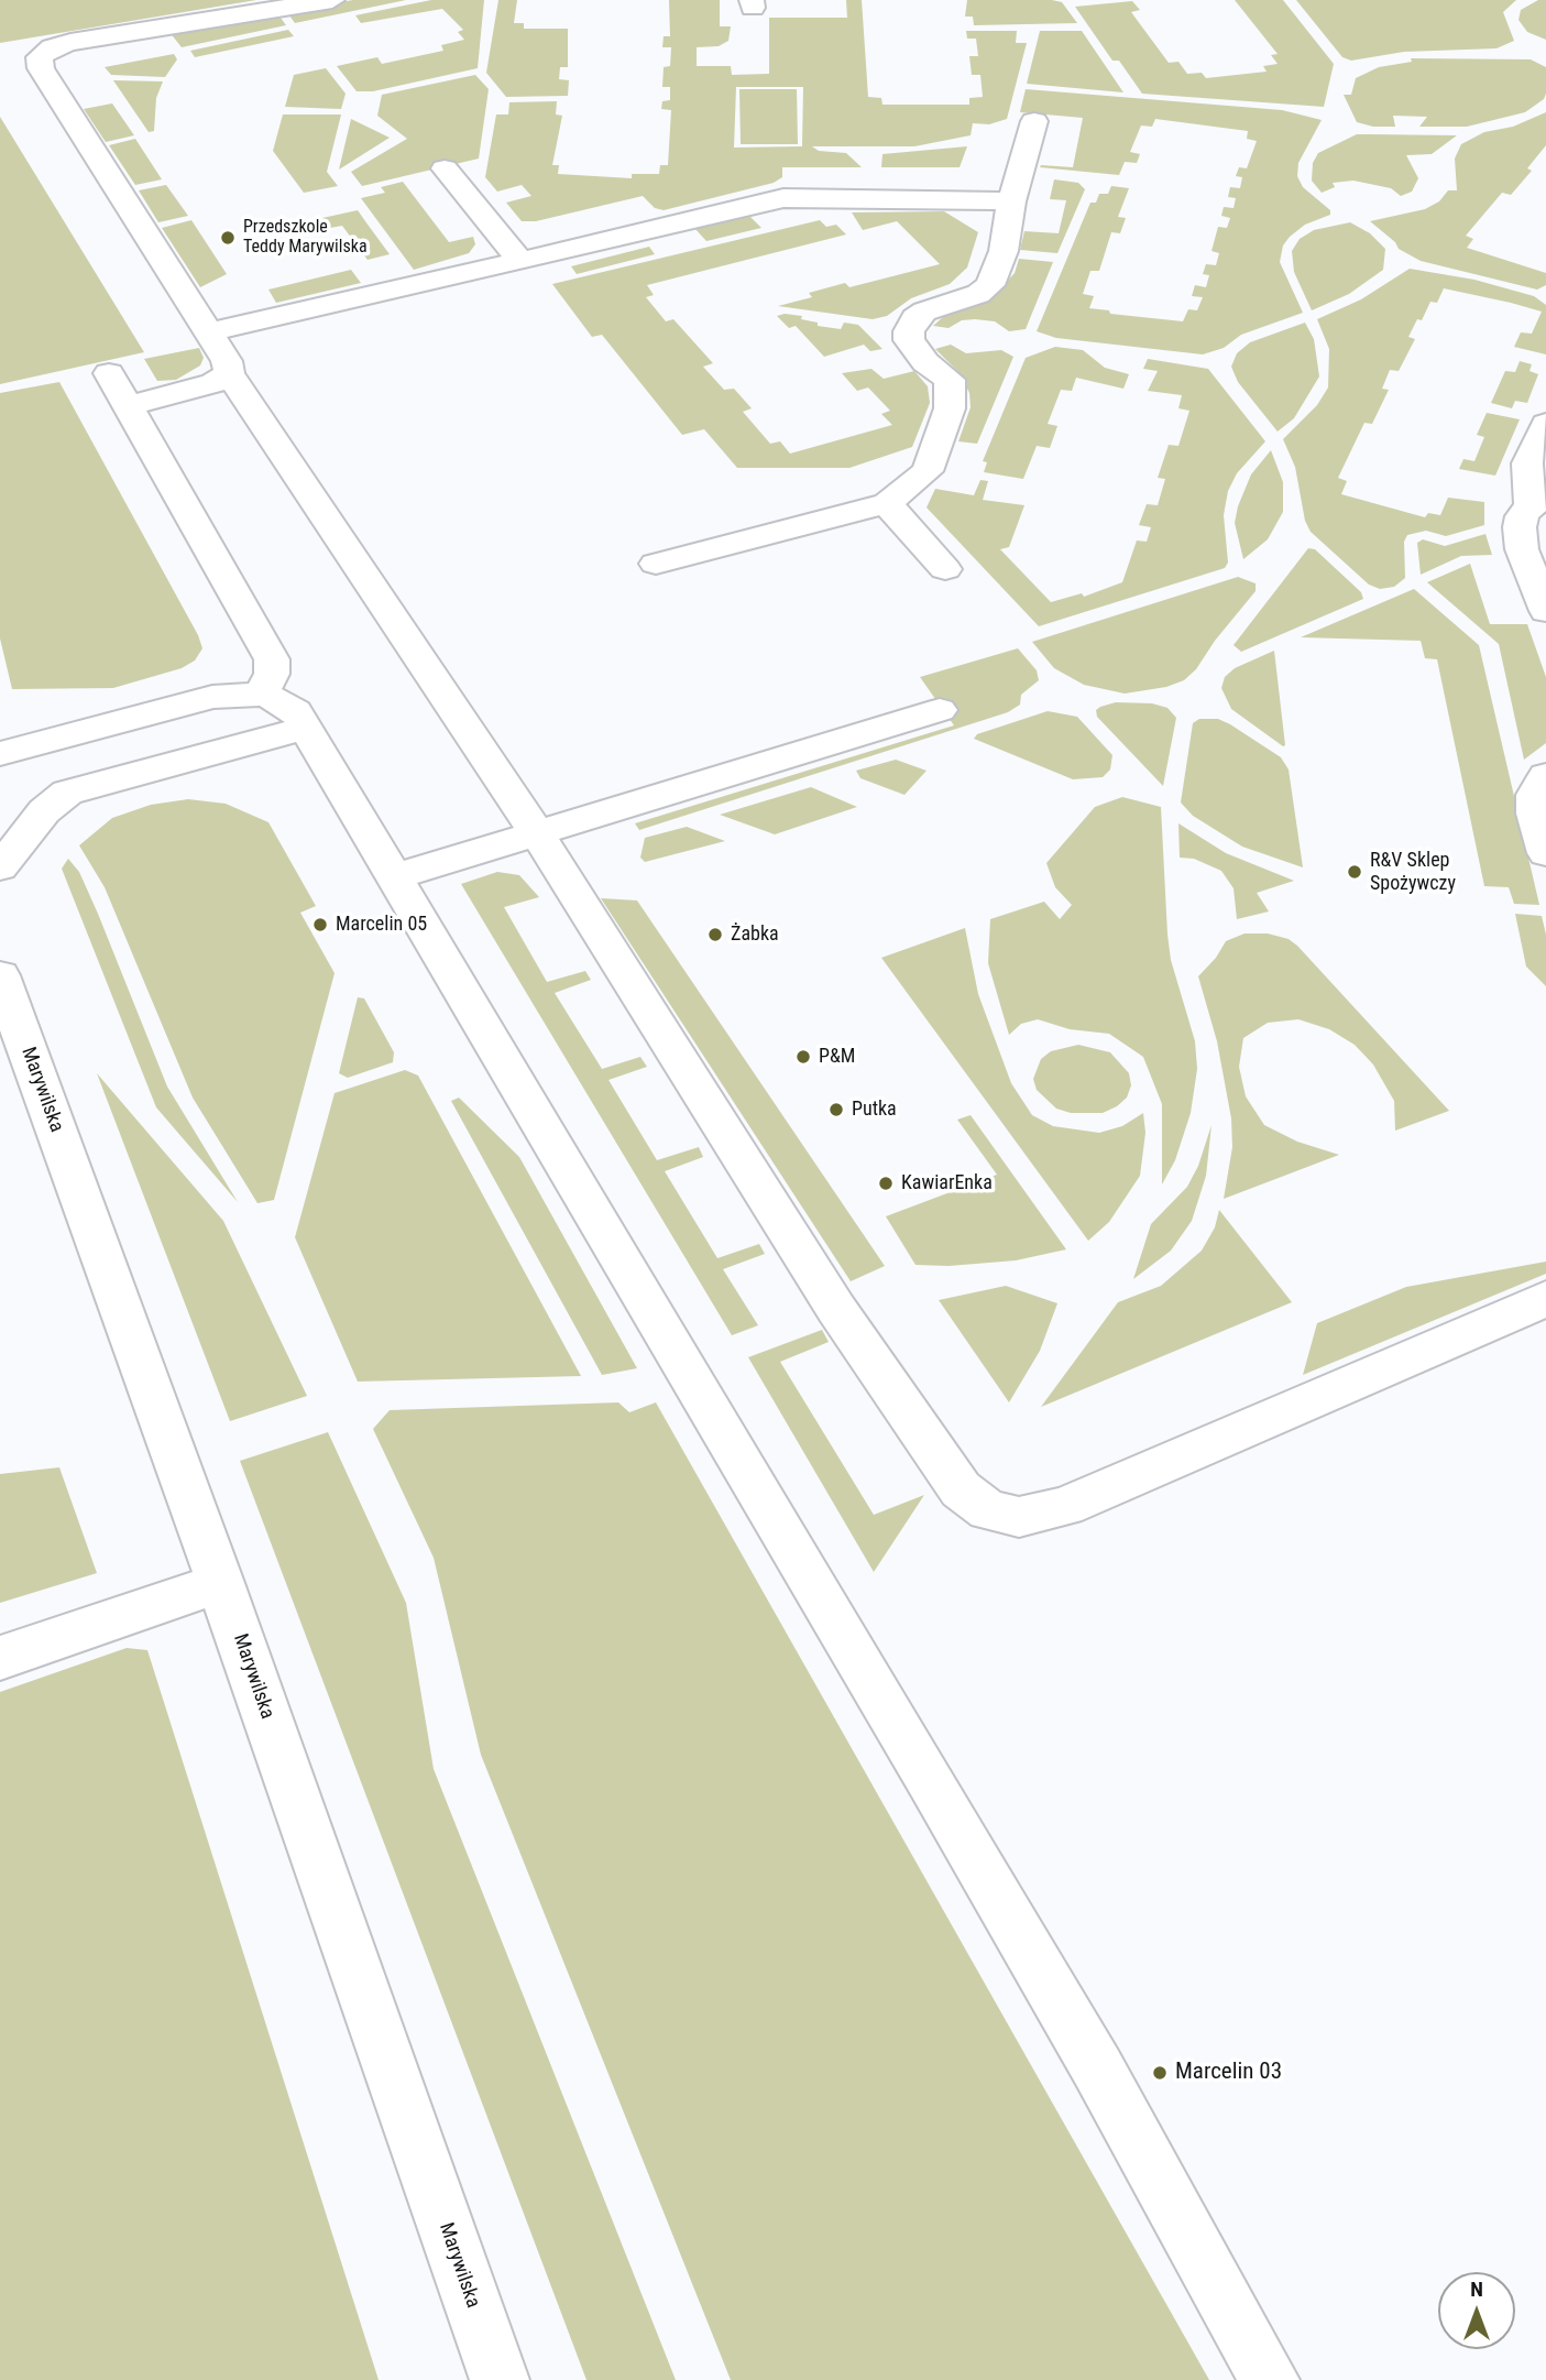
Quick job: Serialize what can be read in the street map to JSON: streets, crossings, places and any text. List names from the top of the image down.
{
  "streets": {
    "street": ["Marywilska"]
  },
  "places": [
    "Przedszkole Teddy Marywilska",
    "R&V Sklep Spożywczy",
    "Marcelin 05",
    "Żabka",
    "P&M",
    "Putka",
    "KawiarEnka",
    "Marcelin 03"
  ],
  "north": "top"
}
